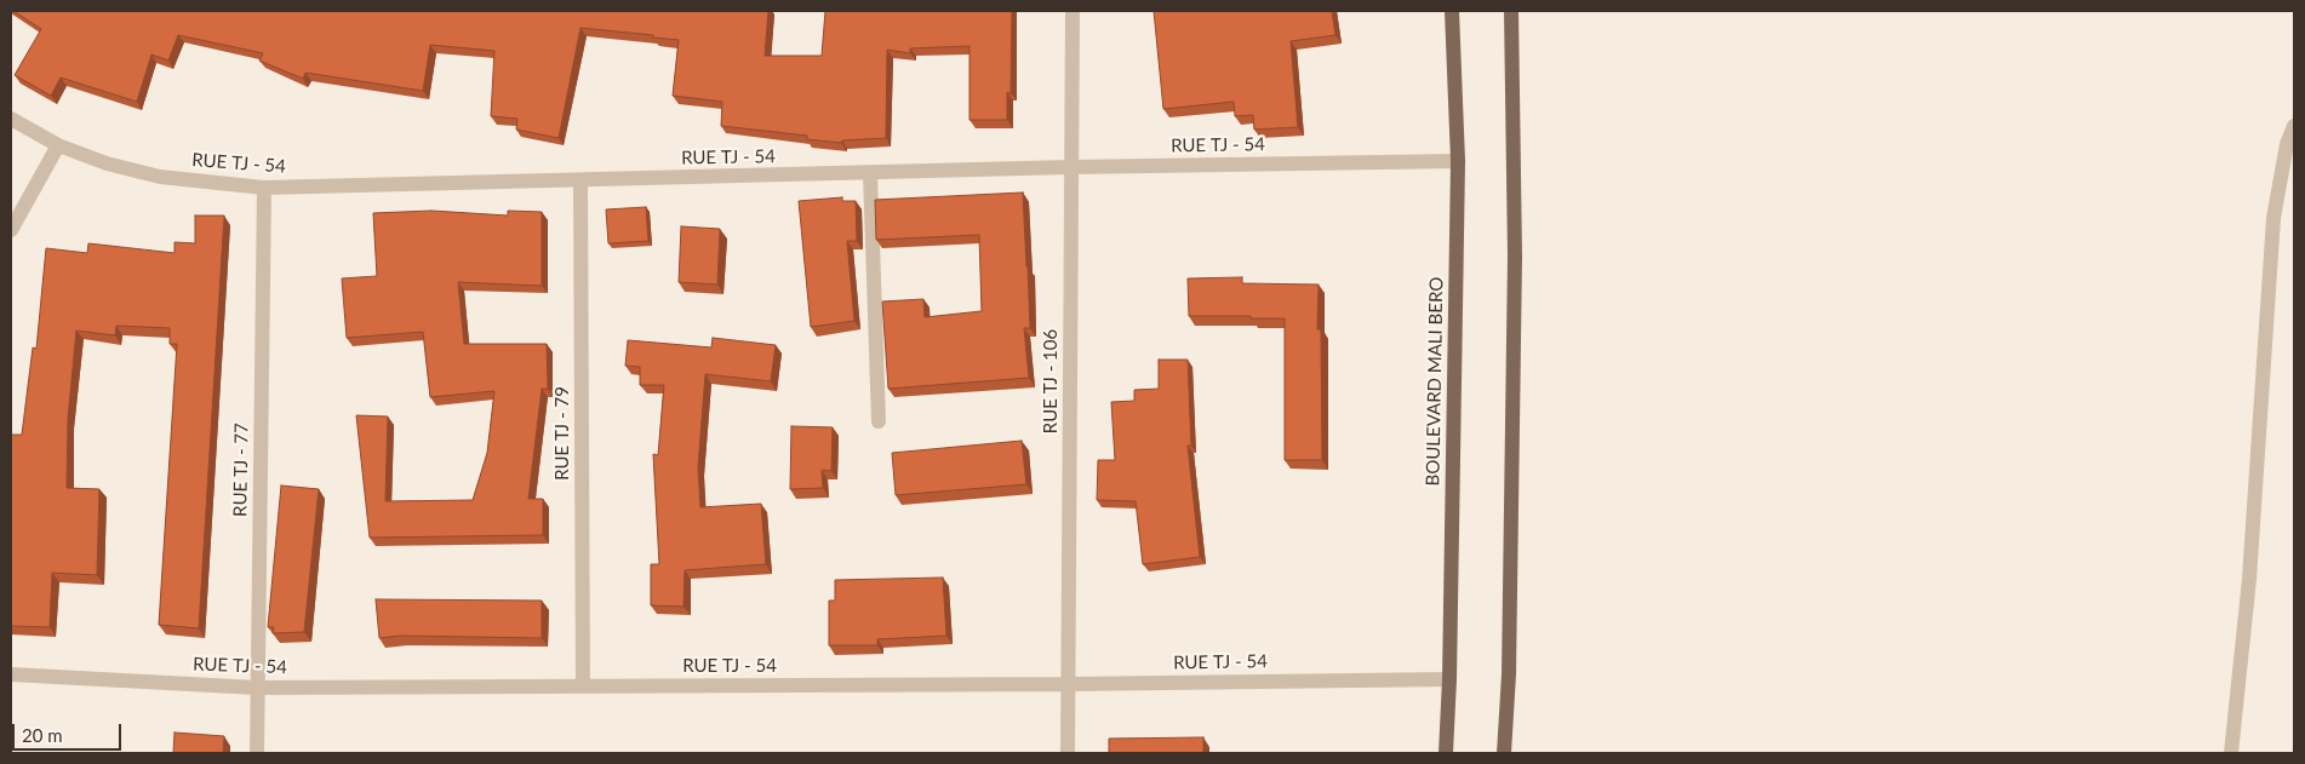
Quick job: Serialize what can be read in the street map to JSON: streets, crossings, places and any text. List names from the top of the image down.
{
  "streets": {
    "main road": ["BOULEVARD MALI BERO"],
    "street": [
      "RUE TJ - 54",
      "RUE TJ - 106",
      "RUE TJ - 79",
      "RUE TJ - 77"
    ]
  },
  "crossings": [
    ["RUE TJ - 54", "RUE TJ - 106"],
    ["RUE TJ - 54", "BOULEVARD MALI BERO"],
    ["RUE TJ - 54", "RUE TJ - 79"],
    ["RUE TJ - 54", "RUE TJ - 77"]
  ],
  "scale_bar": "20 m"
}
